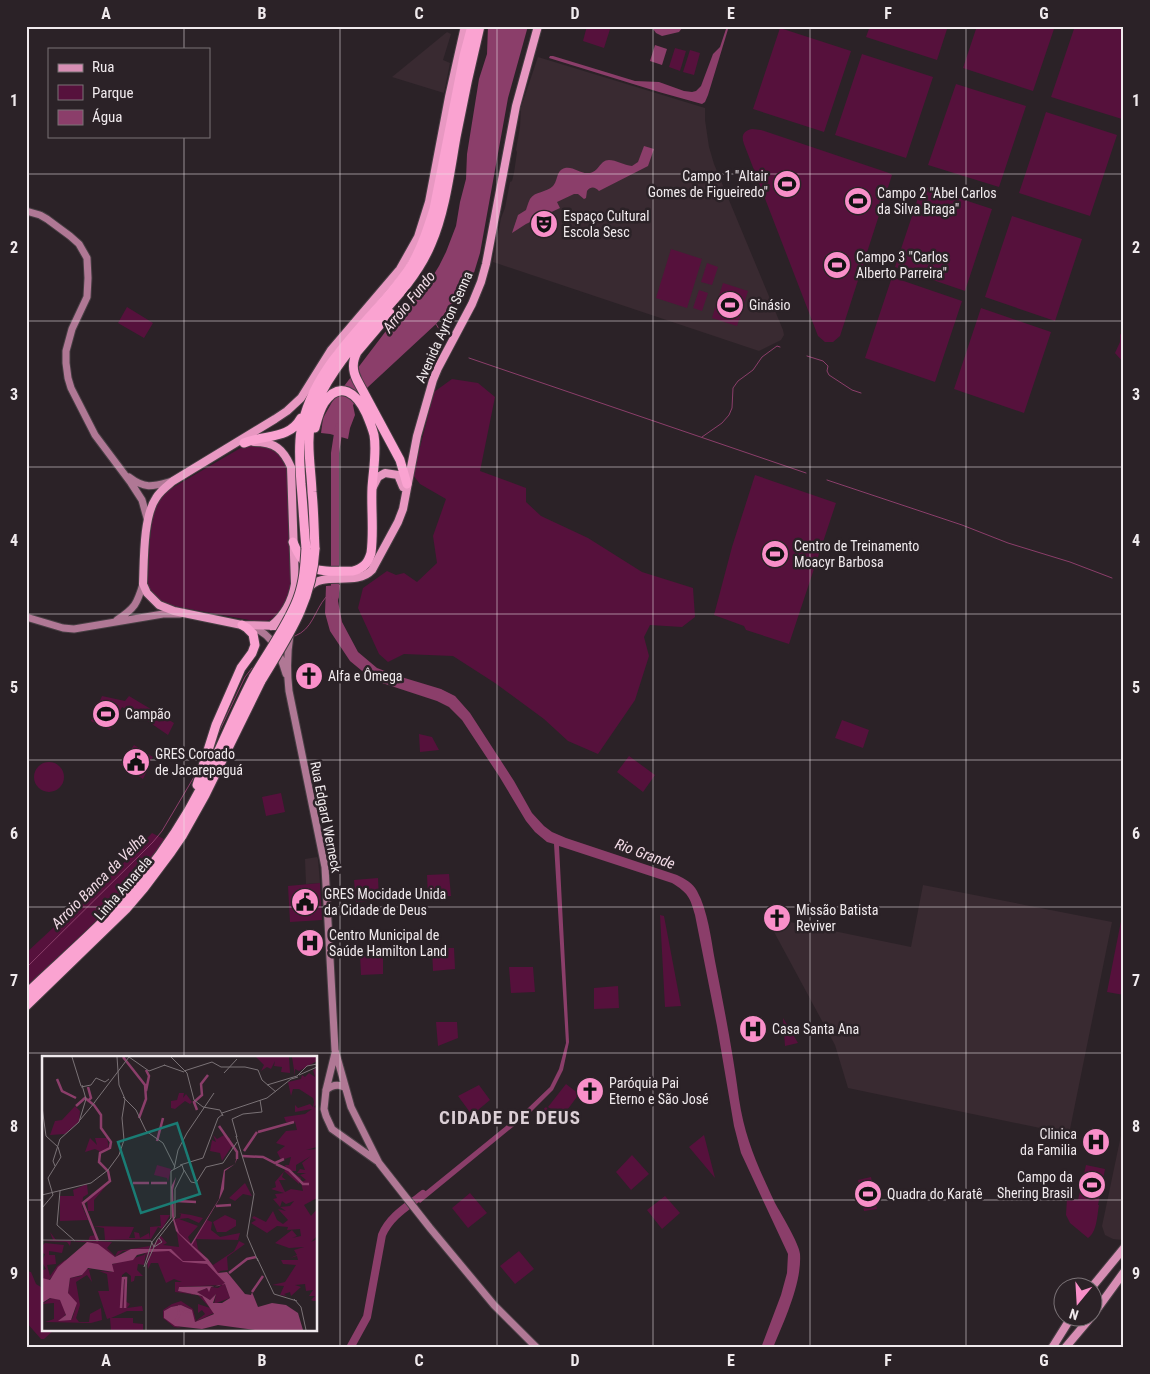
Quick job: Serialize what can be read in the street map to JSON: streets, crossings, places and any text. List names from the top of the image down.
{
  "streets": {
    "highway": ["Avenida Ayrton Senna", "Rua Edgard Werneck", "Linha Amarela"]
  },
  "crossings": [
    ["Avenida Ayrton Senna", "Rua Edgard Werneck"]
  ],
  "districts": ["CIDADE DE DEUS"],
  "water": ["Arroio Fundo", "Rio Grande", "Arroio Banca da Velha"],
  "places": {
    "sports": [
      "Campo 1 \"Altair Gomes de Figueiredo\"",
      "Campo 2 \"Abel Carlos da Silva Braga\"",
      "Campo 3 \"Carlos Alberto Parreira\"",
      "Ginásio",
      "Centro de Treinamento Moacyr Barbosa",
      "Campão",
      "Campo da Shering Brasil",
      "Quadra do Karatê"
    ],
    "theatre": ["Espaço Cultural Escola Sesc"],
    "church": ["Alfa e Ômega", "Missão Batista Reviver", "Paróquia Pai Eterno e São José"],
    "public building": ["GRES Coroado de Jacarepaguá", "GRES Mocidade Unida da Cidade de Deus"],
    "hospital": ["Centro Municipal de Saúde Hamilton Land", "Casa Santa Ana", "Clinica da Familia"]
  },
  "legend": ["Rua", "Parque", "Água"],
  "north": "bottom",
  "grid": {
    "columns": [
      "A",
      "B",
      "C",
      "D",
      "E",
      "F",
      "G"
    ],
    "rows": [
      "1",
      "2",
      "3",
      "4",
      "5",
      "6",
      "7",
      "8",
      "9"
    ]
  }
}
